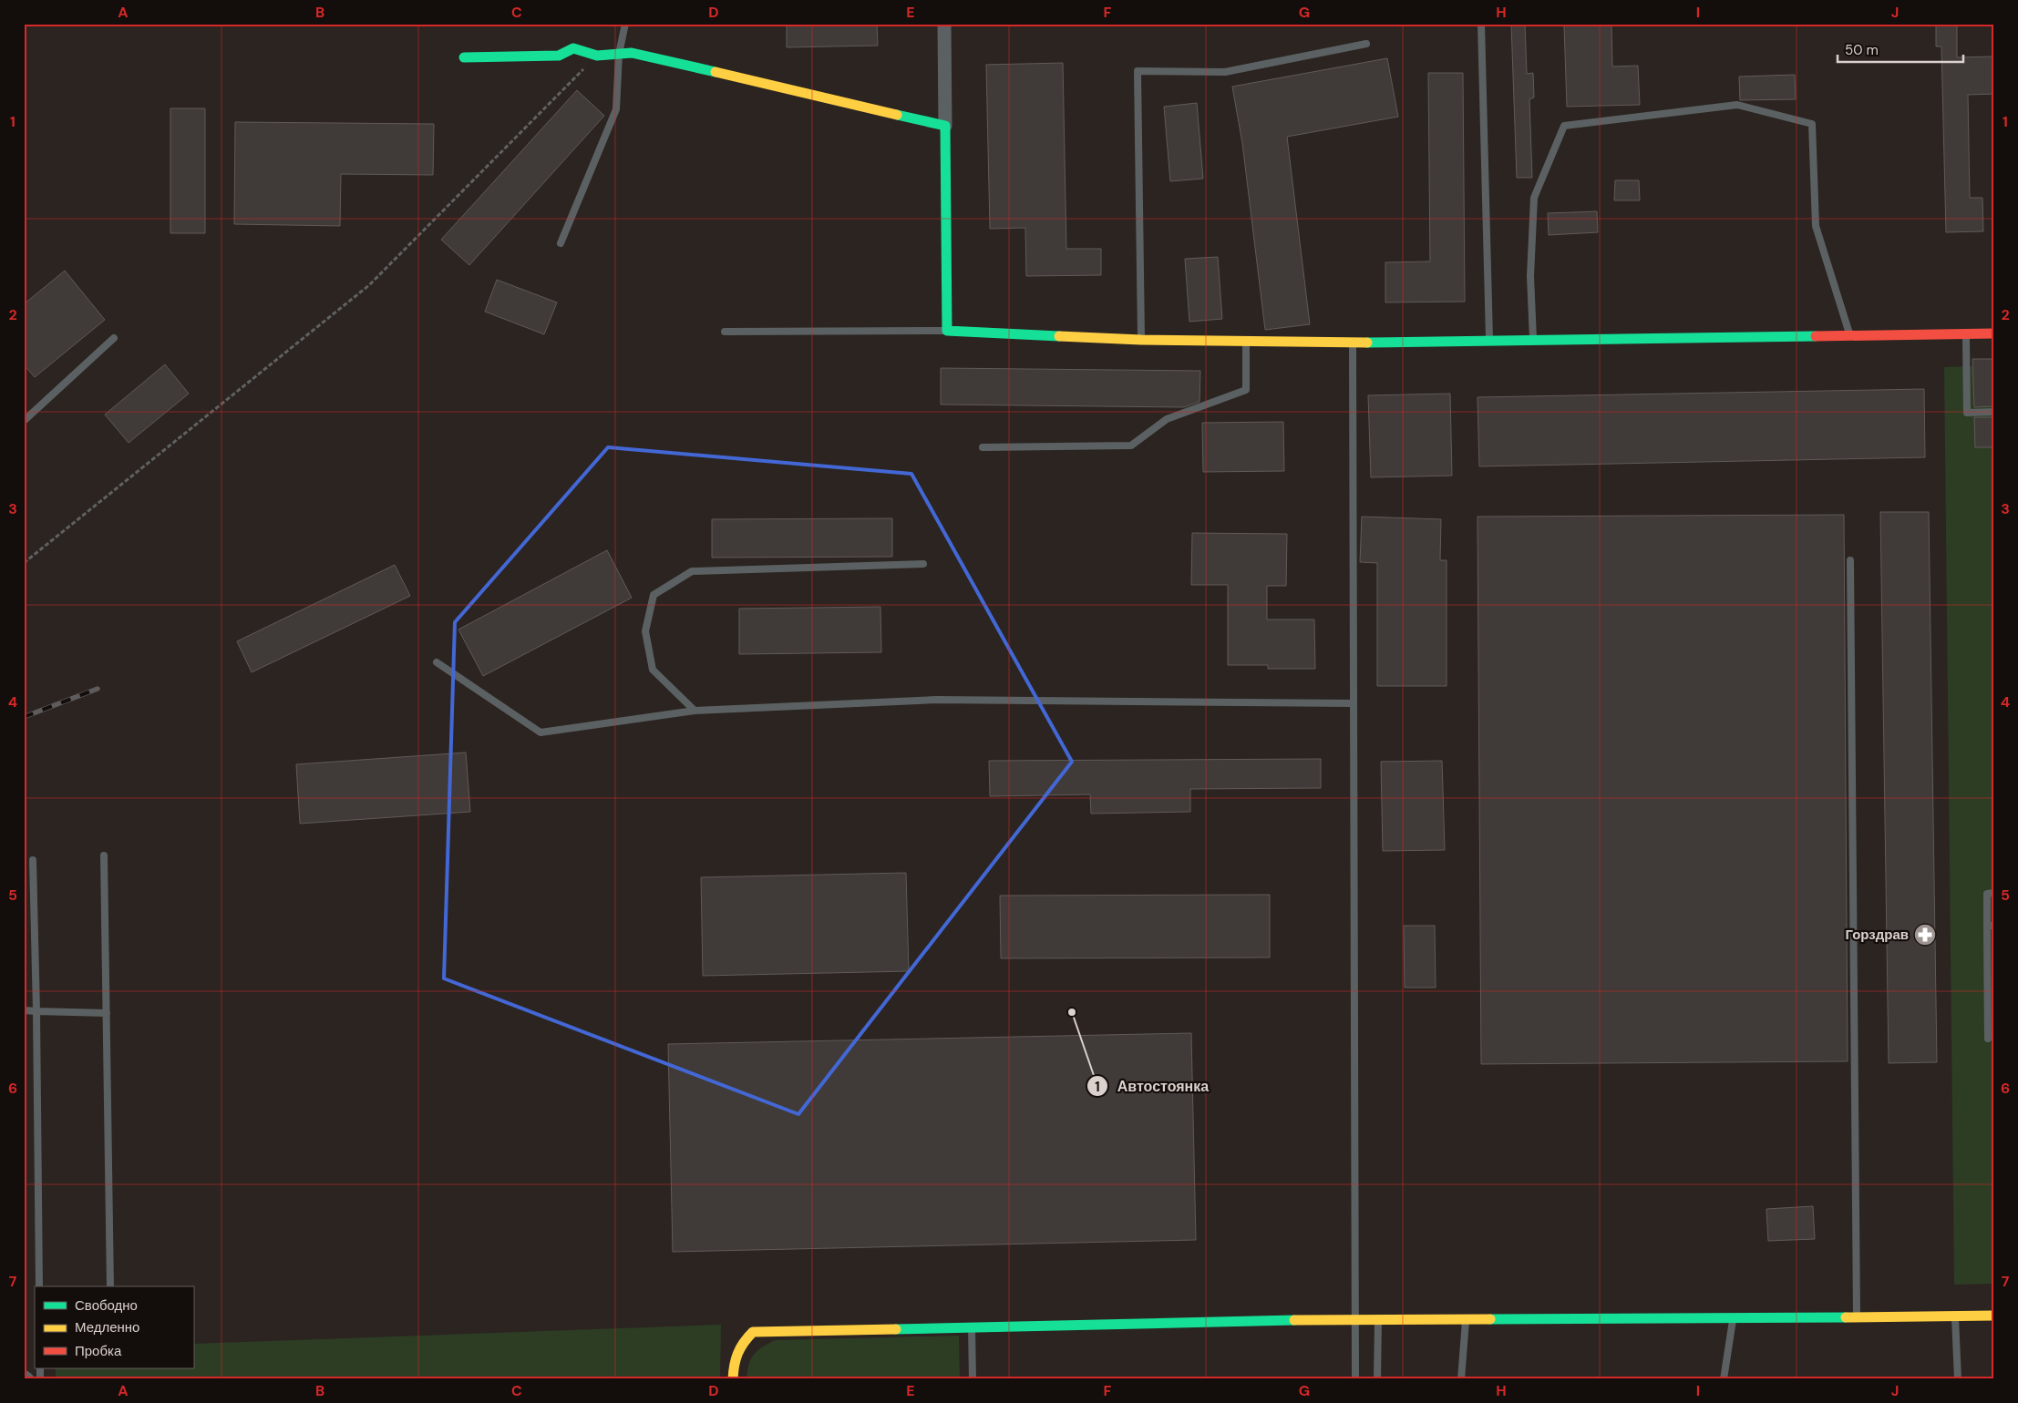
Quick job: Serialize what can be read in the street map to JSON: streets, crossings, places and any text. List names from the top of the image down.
{
  "places": {
    "pharmacy": ["Горздрав"],
    "other": ["Автостоянка"]
  },
  "legend": ["Свободно", "Медленно", "Пробка"],
  "scale_bar": "50 m",
  "grid": {
    "columns": [
      "A",
      "B",
      "C",
      "D",
      "E",
      "F",
      "G",
      "H",
      "I",
      "J"
    ],
    "rows": [
      "1",
      "2",
      "3",
      "4",
      "5",
      "6",
      "7"
    ]
  }
}
